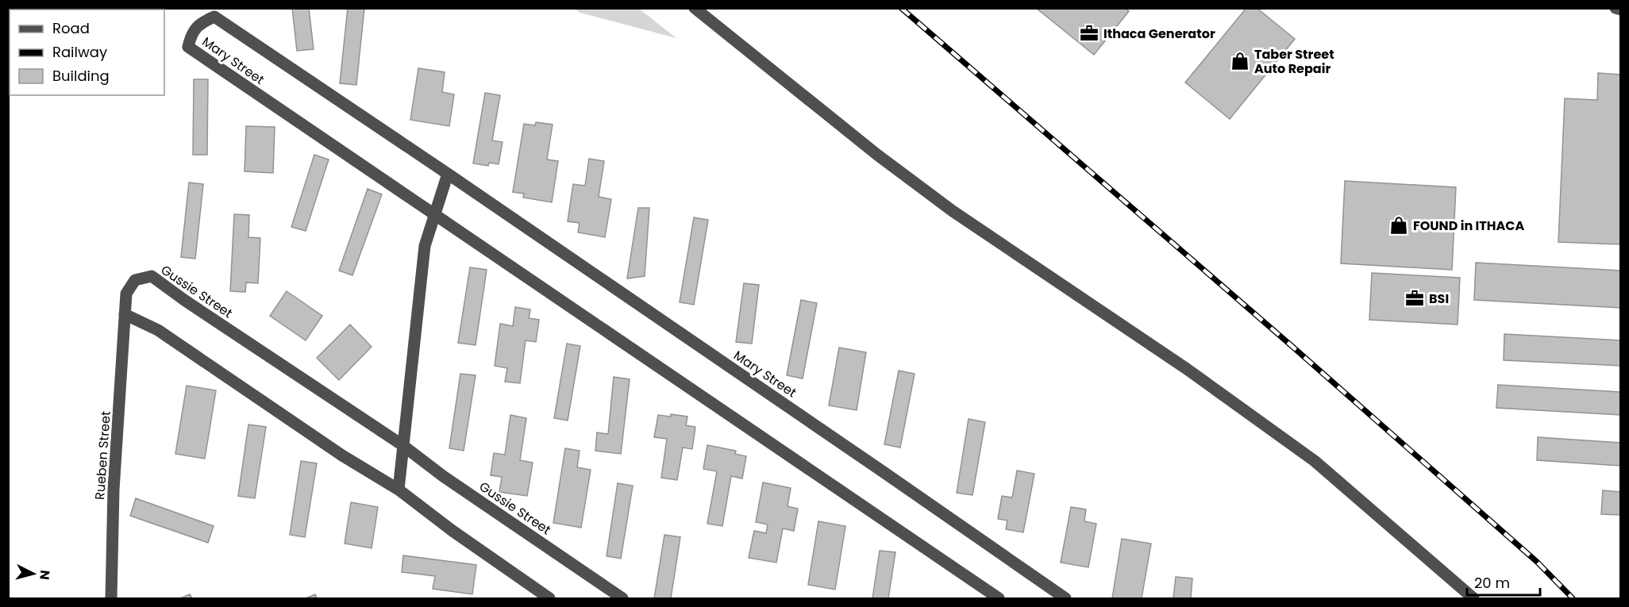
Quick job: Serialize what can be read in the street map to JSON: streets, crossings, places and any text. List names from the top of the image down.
{
  "streets": {
    "street": ["Mary Street", "Gussie Street", "Rueben Street"]
  },
  "crossings": [
    ["Gussie Street", "Rueben Street"]
  ],
  "places": {
    "office": ["Ithaca Generator", "BSI"],
    "shop": ["Taber Street Auto Repair", "FOUND in ITHACA"]
  },
  "legend": ["Road", "Railway", "Building"],
  "scale_bar": "20 m",
  "north": "right"
}
